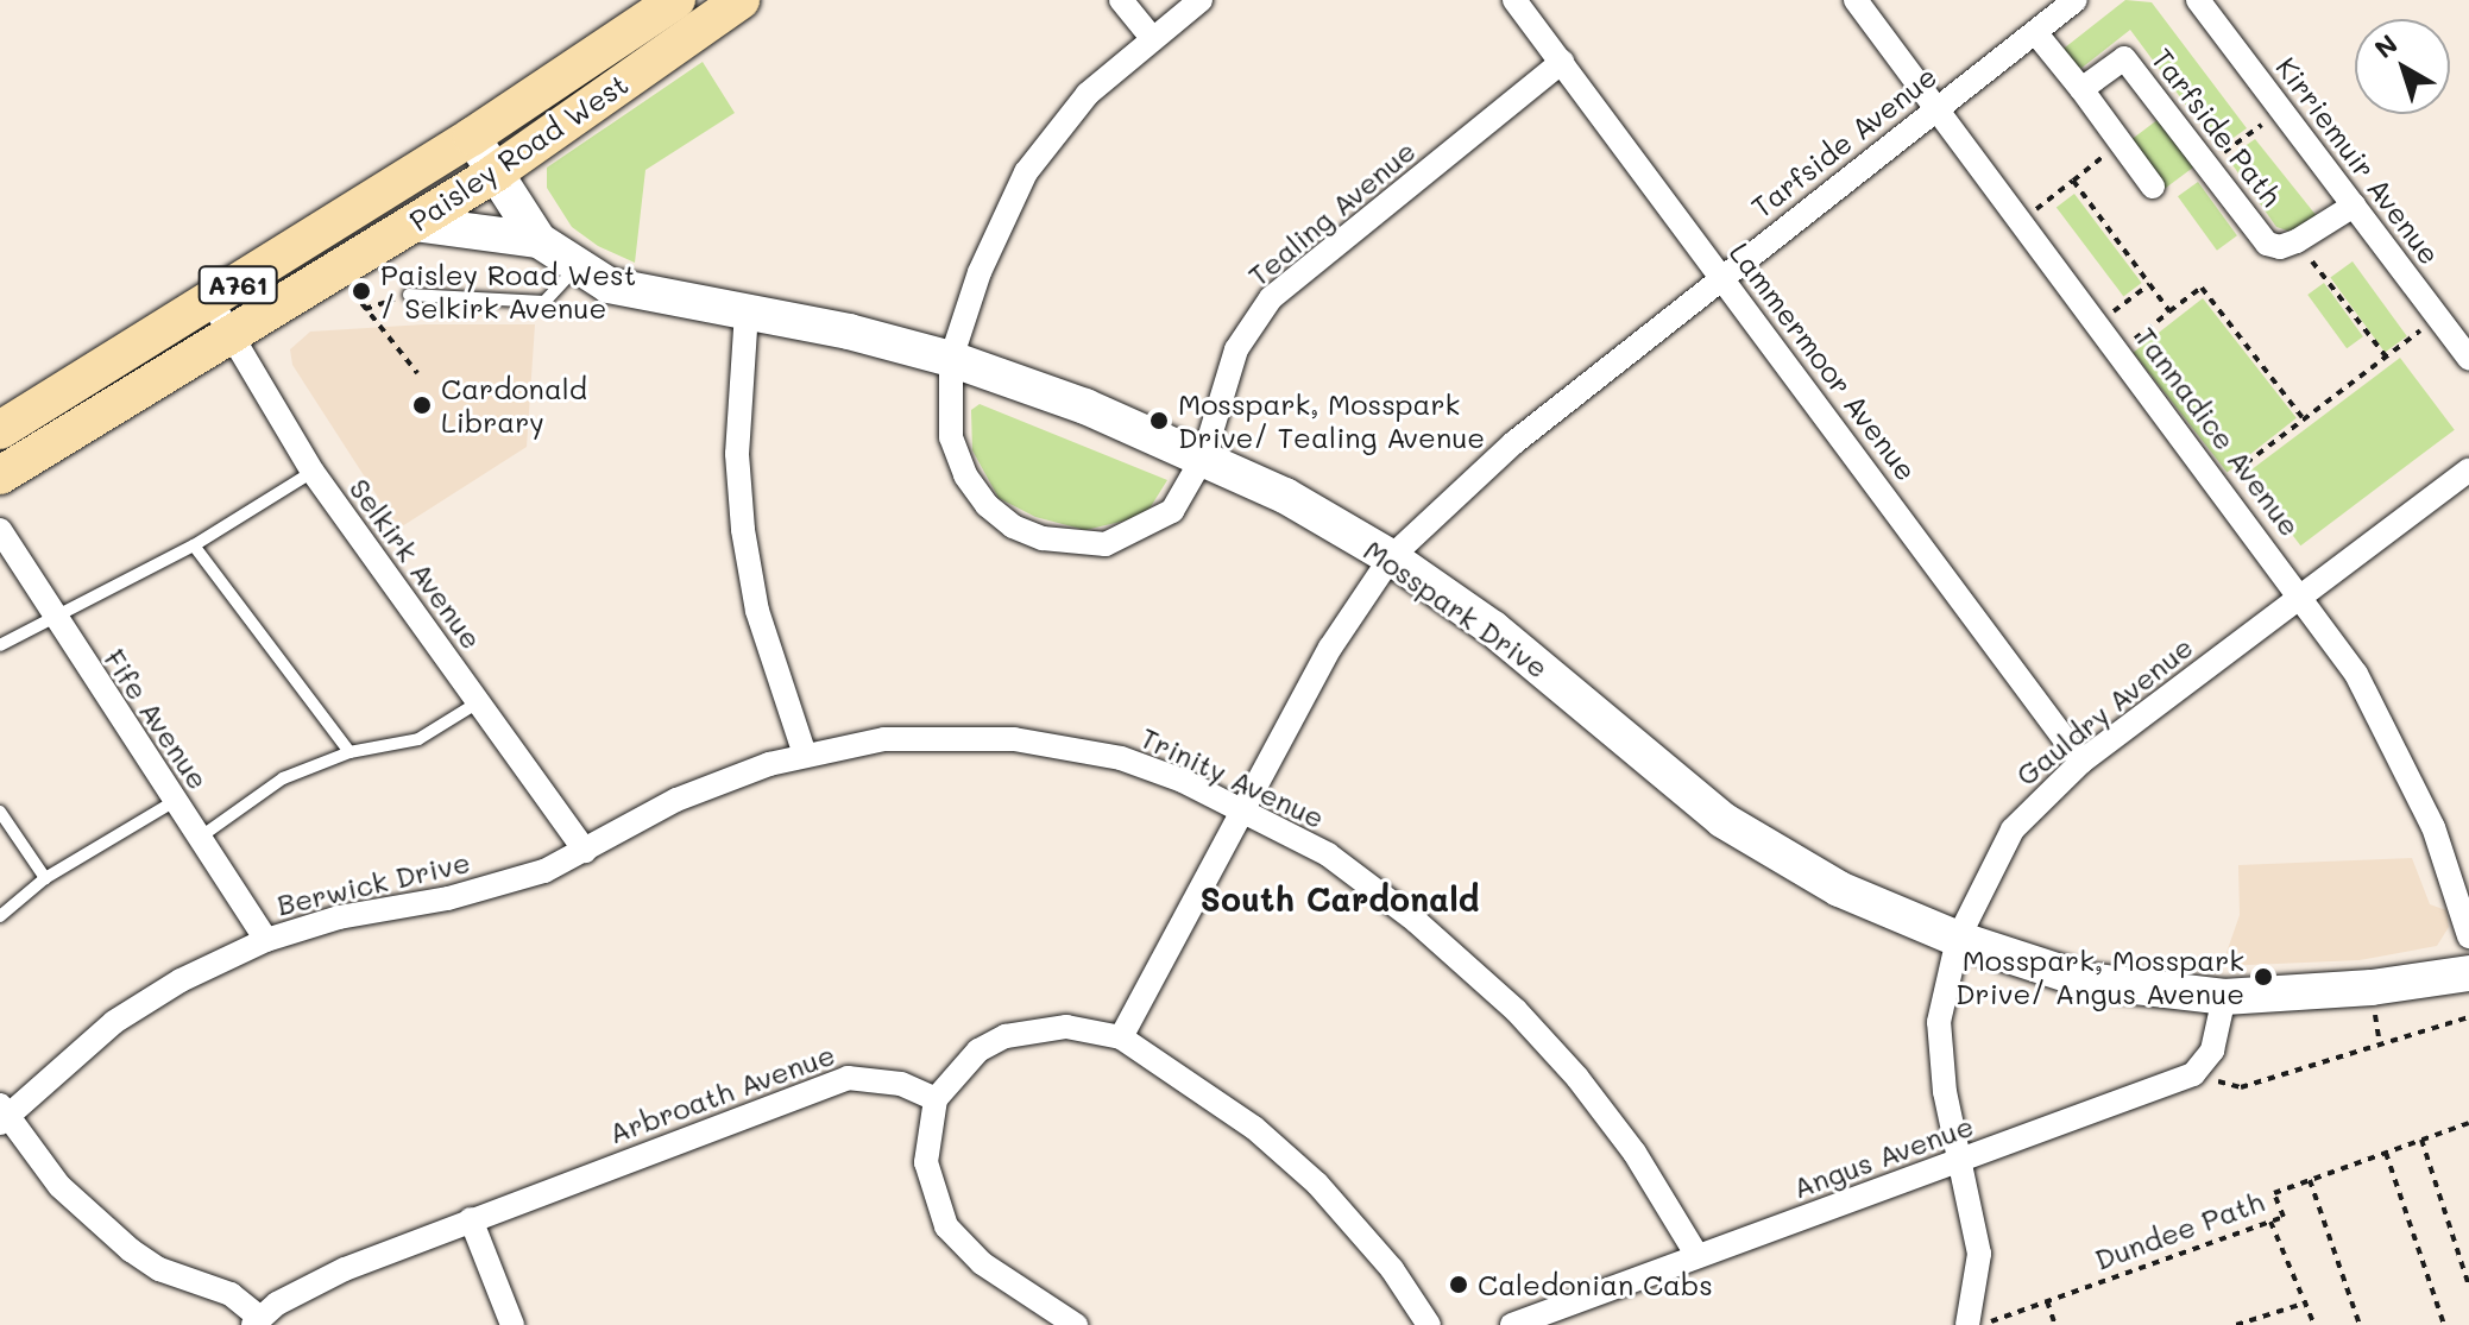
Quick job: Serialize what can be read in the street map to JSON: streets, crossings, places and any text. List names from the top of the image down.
{
  "streets": {
    "main road": ["Paisley Road West", "A761"],
    "street": [
      "Tarfside Path",
      "Tarfside Avenue",
      "Kirriemuir Avenue",
      "Tealing Avenue",
      "Lammermoor Avenue",
      "Tannadice Avenue",
      "Selkirk Avenue",
      "Mosspark Drive",
      "Gauldry Avenue",
      "Fife Avenue",
      "Trinity Avenue",
      "Berwick Drive",
      "Arbroath Avenue",
      "Angus Avenue"
    ],
    "path": ["Dundee Path"]
  },
  "crossings": [
    ["Tarfside Avenue", "Lammermoor Avenue"],
    ["Tarfside Avenue", "Tannadice Avenue"],
    ["Tarfside Avenue", "Mosspark Drive"],
    ["Paisley Road West", "Selkirk Avenue"],
    ["Paisley Road West", "Mosspark Drive"],
    ["Tealing Avenue", "Lammermoor Avenue"],
    ["Tealing Avenue", "Mosspark Drive"],
    ["Lammermoor Avenue", "Gauldry Avenue"],
    ["Tannadice Avenue", "Gauldry Avenue"],
    ["Selkirk Avenue", "Trinity Avenue"],
    ["Selkirk Avenue", "Berwick Drive"],
    ["Mosspark Drive", "Gauldry Avenue"],
    ["Gauldry Avenue", "Angus Avenue"],
    ["Fife Avenue", "Berwick Drive"],
    ["Trinity Avenue", "Berwick Drive"],
    ["Trinity Avenue", "Angus Avenue"]
  ],
  "districts": ["South Cardonald"],
  "places": [
    "Paisley Road West / Selkirk Avenue",
    "Cardonald Library",
    "Mosspark, Mosspark Drive/ Tealing Avenue",
    "Mosspark, Mosspark Drive/ Angus Avenue",
    "Caledonian Cabs"
  ],
  "north": "top left"
}
